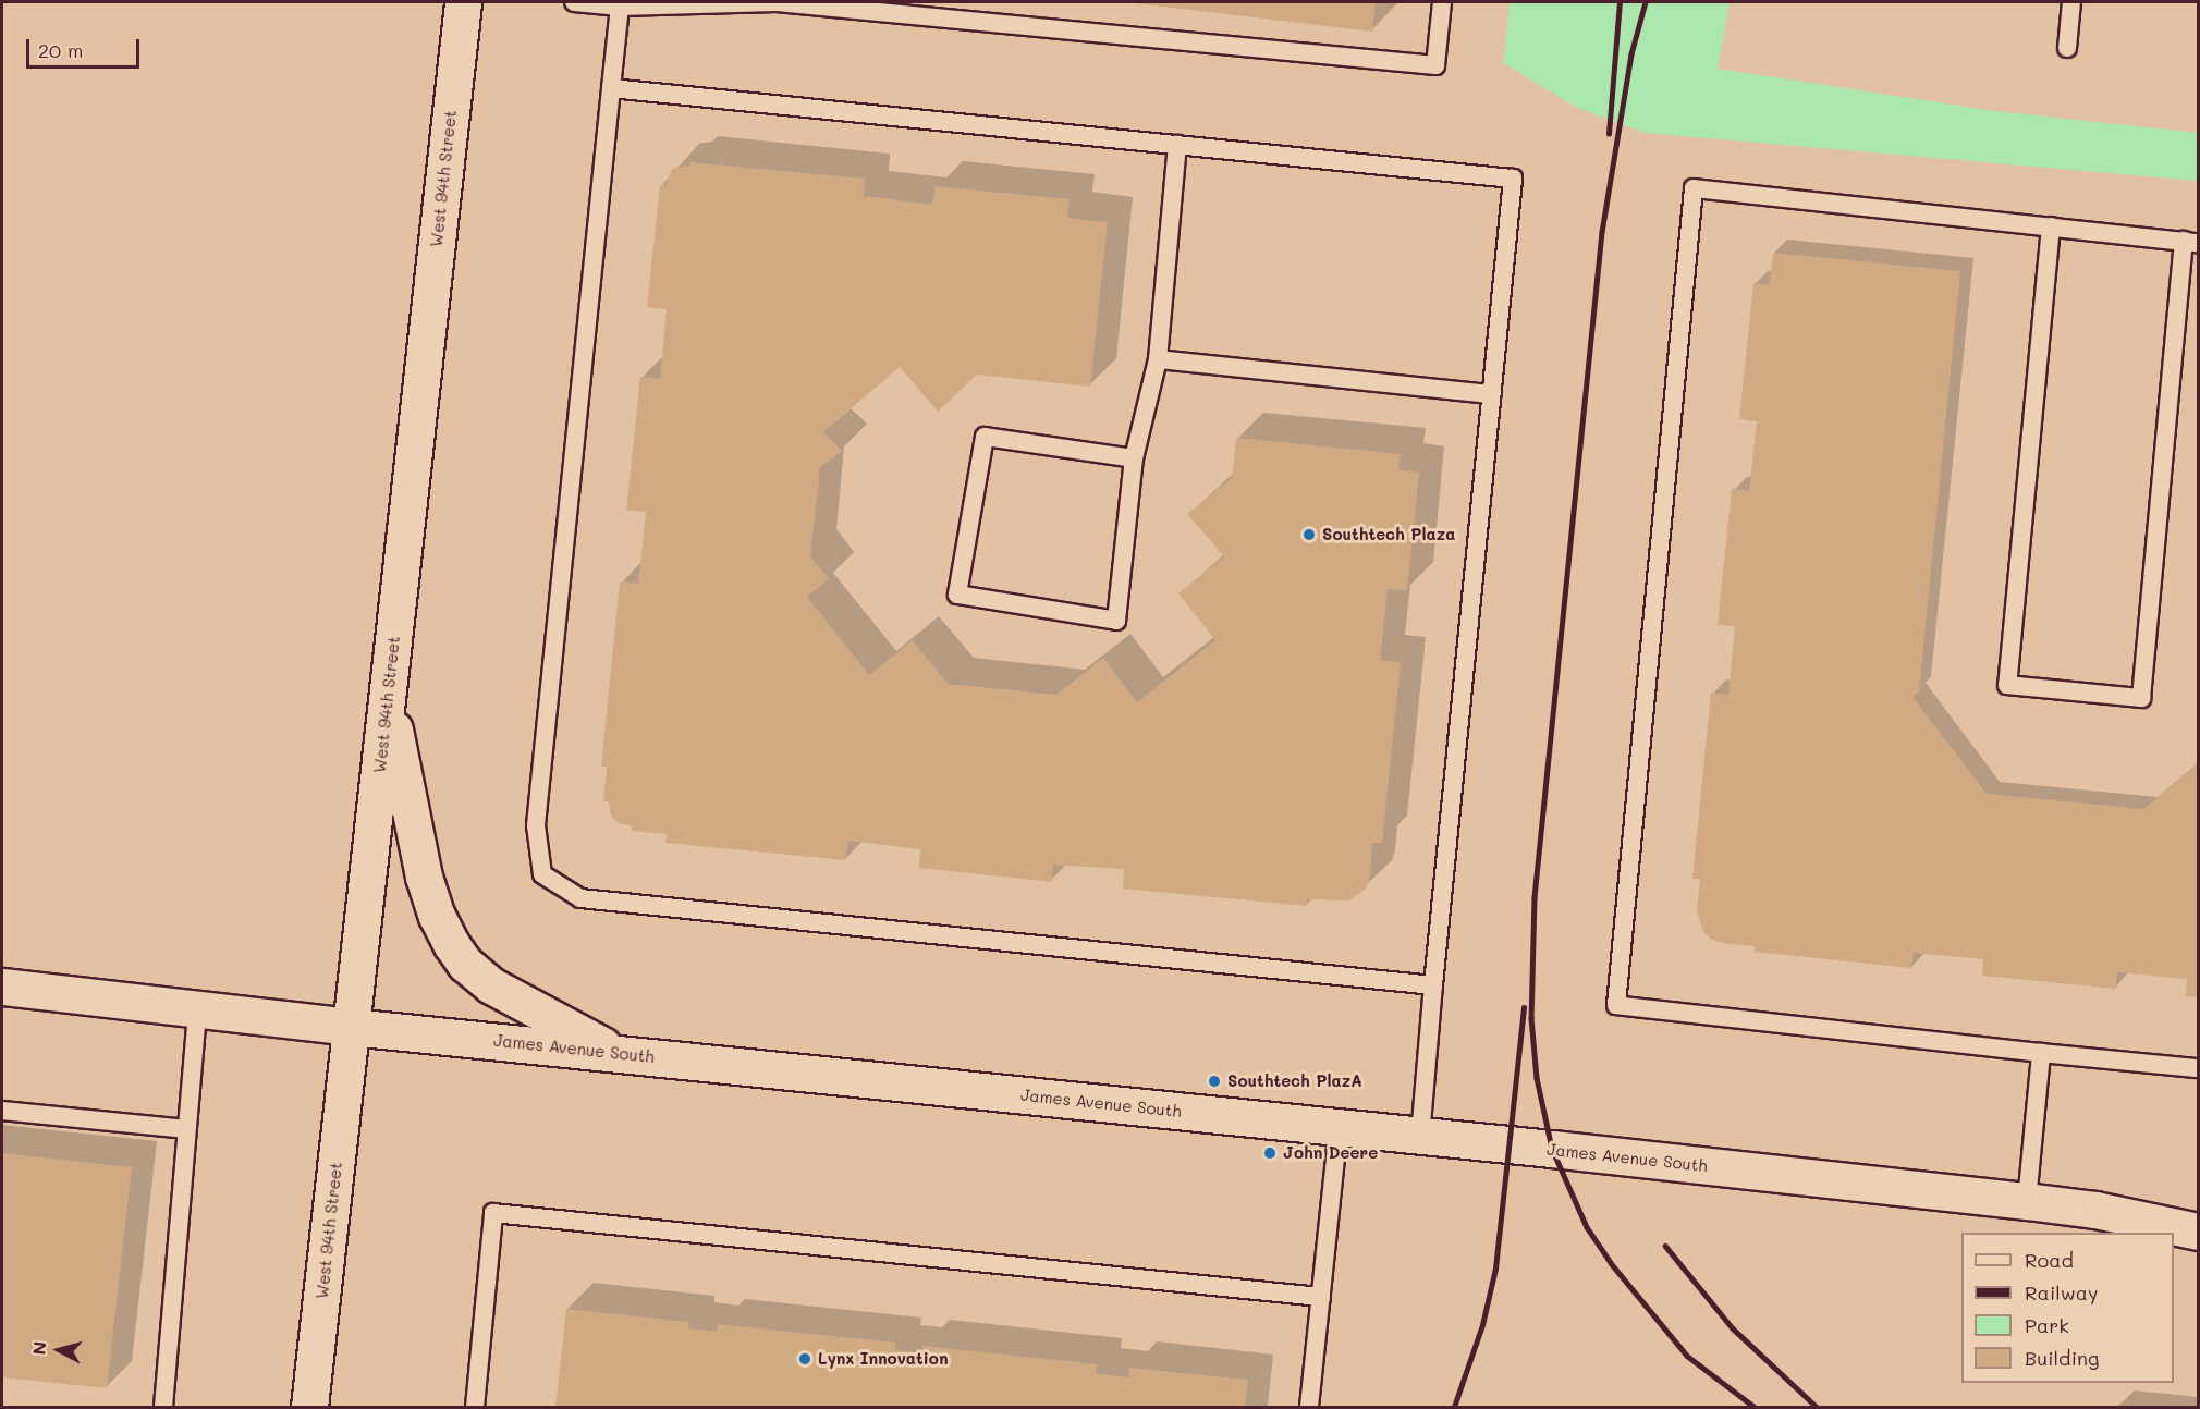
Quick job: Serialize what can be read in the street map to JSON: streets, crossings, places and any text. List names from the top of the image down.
{
  "streets": {
    "street": ["West 94th Street", "James Avenue South"]
  },
  "crossings": [
    ["West 94th Street", "James Avenue South"]
  ],
  "places": [
    "Southtech Plaza",
    "Southtech PlazA",
    "John Deere",
    "Lynx Innovation"
  ],
  "legend": [
    "Road",
    "Railway",
    "Park",
    "Building"
  ],
  "scale_bar": "20 m",
  "north": "left"
}
